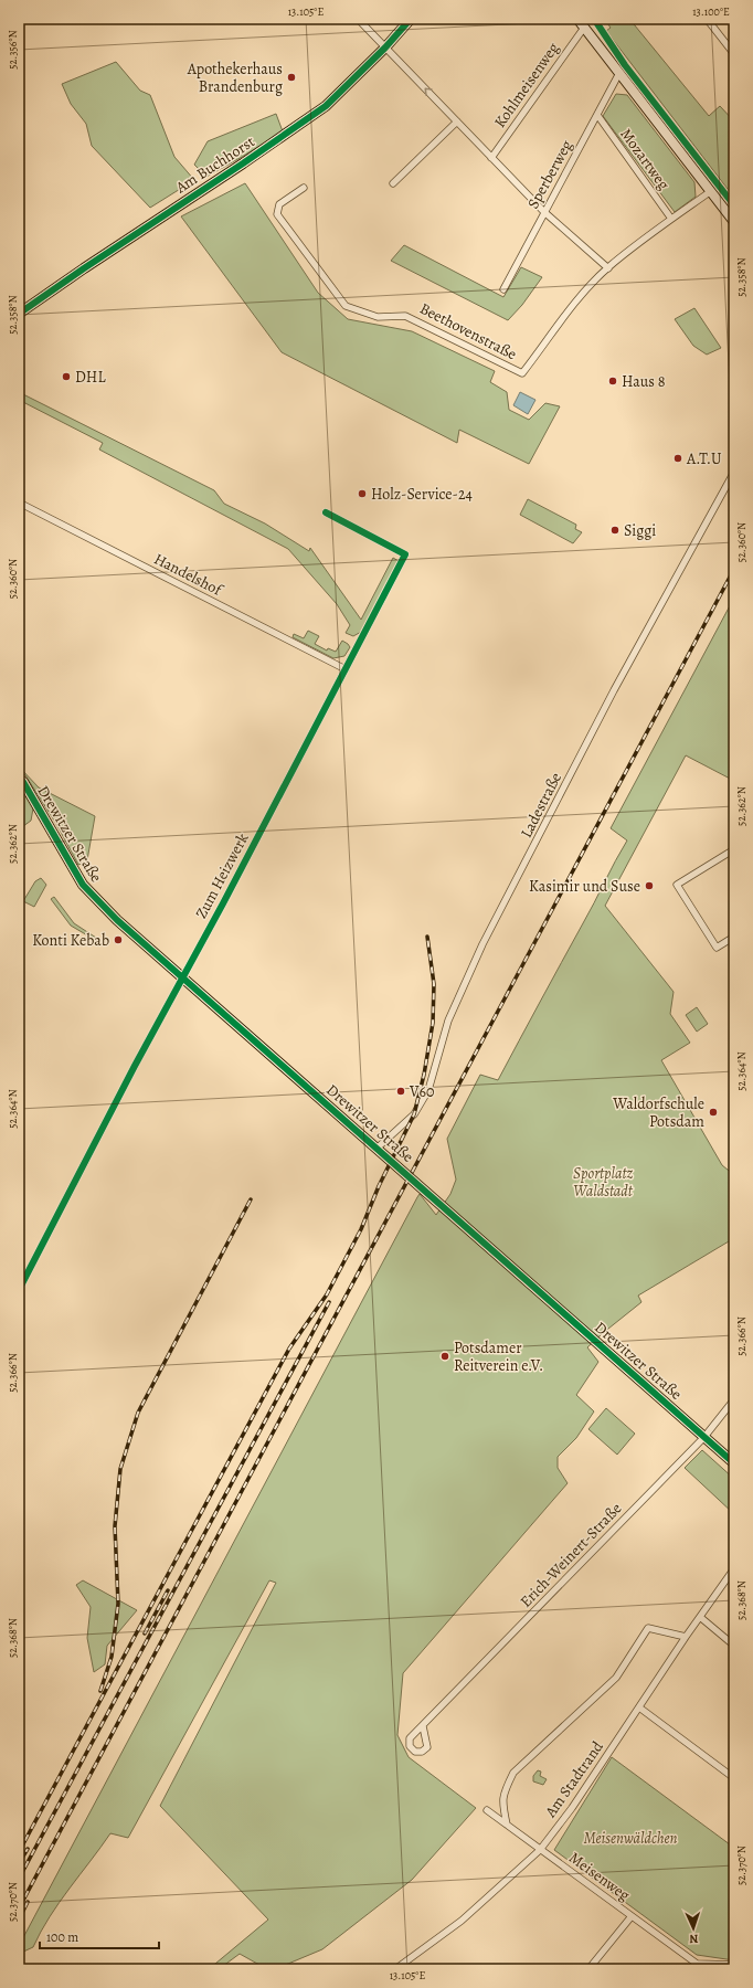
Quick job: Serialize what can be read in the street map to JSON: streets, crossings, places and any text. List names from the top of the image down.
{
  "streets": {
    "street": [
      "Kohlmeisenweg",
      "Mozartweg",
      "Am Buchhorst",
      "Sperberweg",
      "Beethovenstraße",
      "Handelshof",
      "Ladestraße",
      "Drewitzer Straße",
      "Zum Heizwerk",
      "Erich-Weinert-Straße",
      "Am Stadtrand",
      "Meisenweg"
    ]
  },
  "crossings": [
    ["Mozartweg", "Sperberweg"],
    ["Mozartweg", "Beethovenstraße"],
    ["Handelshof", "Zum Heizwerk"],
    ["Ladestraße", "Drewitzer Straße"],
    ["Drewitzer Straße", "Zum Heizwerk"],
    ["Drewitzer Straße", "Erich-Weinert-Straße"],
    ["Am Stadtrand", "Meisenweg"]
  ],
  "parks": ["Sportplatz Waldstadt", "Meisenwäldchen"],
  "places": [
    "Apothekerhaus Brandenburg",
    "DHL",
    "Haus 8",
    "A.T.U",
    "Holz-Service-24",
    "Siggi",
    "Kasimir und Suse",
    "Konti Kebab",
    "V60",
    "Waldorfschule Potsdam",
    "Potsdamer Reitverein e.V."
  ],
  "scale_bar": "100 m",
  "north": "bottom",
  "coordinates": [
    "13.105°E",
    "13.100°E",
    "52.356°N",
    "52.358°N",
    "52.360°N",
    "52.362°N",
    "52.364°N",
    "52.366°N",
    "52.368°N",
    "52.370°N"
  ]
}
